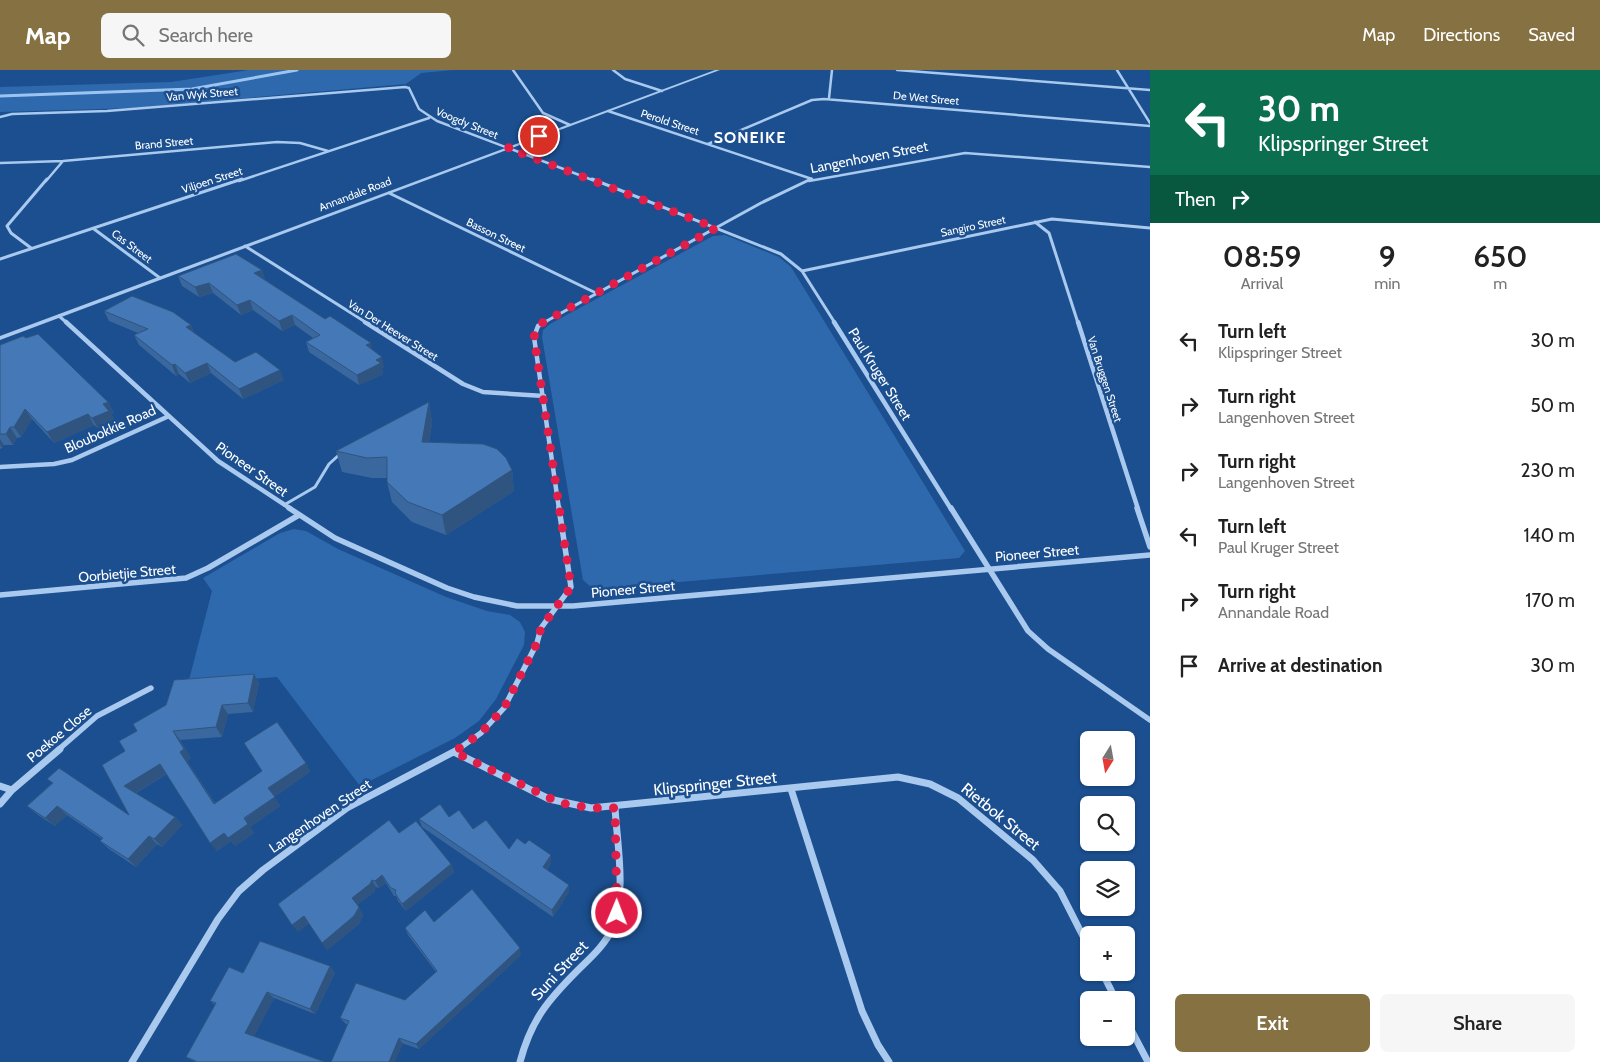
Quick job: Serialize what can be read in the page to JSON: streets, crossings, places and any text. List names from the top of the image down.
{
  "streets": {
    "street": [
      "Van Wyk Street",
      "De Wet Street",
      "Perold Street",
      "Voogdy Street",
      "Brand Street",
      "Langenhoven Street",
      "Viljoen Street",
      "Annandale Road",
      "Sangiro Street",
      "Basson Street",
      "Cas Street",
      "Van Der Heever Street",
      "Paul Kruger Street",
      "Van Bruggen Street",
      "Bloubokkie Road",
      "Pioneer Street",
      "Oorbietjie Street",
      "Poekoe Close",
      "Klipspringer Street",
      "Rietbok Street",
      "Suni Street"
    ]
  },
  "crossings": [
    ["Van Wyk Street", "Voogdy Street"],
    ["De Wet Street", "Perold Street"],
    ["Perold Street", "Langenhoven Street"],
    ["Perold Street", "Annandale Road"],
    ["Voogdy Street", "Viljoen Street"],
    ["Voogdy Street", "Annandale Road"],
    ["Voogdy Street", "Paul Kruger Street"],
    ["Brand Street", "Viljoen Street"],
    ["Langenhoven Street", "Basson Street"],
    ["Langenhoven Street", "Van Der Heever Street"],
    ["Langenhoven Street", "Paul Kruger Street"],
    ["Langenhoven Street", "Pioneer Street"],
    ["Langenhoven Street", "Klipspringer Street"],
    ["Viljoen Street", "Cas Street"],
    ["Annandale Road", "Basson Street"],
    ["Annandale Road", "Cas Street"],
    ["Annandale Road", "Van Der Heever Street"],
    ["Annandale Road", "Paul Kruger Street"],
    ["Annandale Road", "Pioneer Street"],
    ["Sangiro Street", "Paul Kruger Street"],
    ["Sangiro Street", "Van Bruggen Street"],
    ["Paul Kruger Street", "Pioneer Street"],
    ["Bloubokkie Road", "Pioneer Street"],
    ["Pioneer Street", "Oorbietjie Street"],
    ["Klipspringer Street", "Rietbok Street"],
    ["Klipspringer Street", "Suni Street"]
  ],
  "districts": ["SONEIKE"],
  "north": "bottom",
  "page": {
    "header": "Map",
    "search": "Search here",
    "nav": ["Map", "Directions", "Saved"],
    "turn": ["30 m", "Klipspringer Street"],
    "then": "Then",
    "eta": [
      "08:59",
      "Arrival",
      "9",
      "min",
      "650",
      "m"
    ],
    "list": [
      {
        "name": "Turn left",
        "note": "Klipspringer Street",
        "value": "30 m"
      },
      {
        "name": "Turn right",
        "note": "Langenhoven Street",
        "value": "50 m"
      },
      {
        "name": "Turn right",
        "note": "Langenhoven Street",
        "value": "230 m"
      },
      {
        "name": "Turn left",
        "note": "Paul Kruger Street",
        "value": "140 m"
      },
      {
        "name": "Turn right",
        "note": "Annandale Road",
        "value": "170 m"
      },
      {
        "name": "Arrive at destination",
        "value": "30 m"
      }
    ],
    "map_buttons": ["+", "−"],
    "buttons": ["Exit", "Share"]
  }
}
